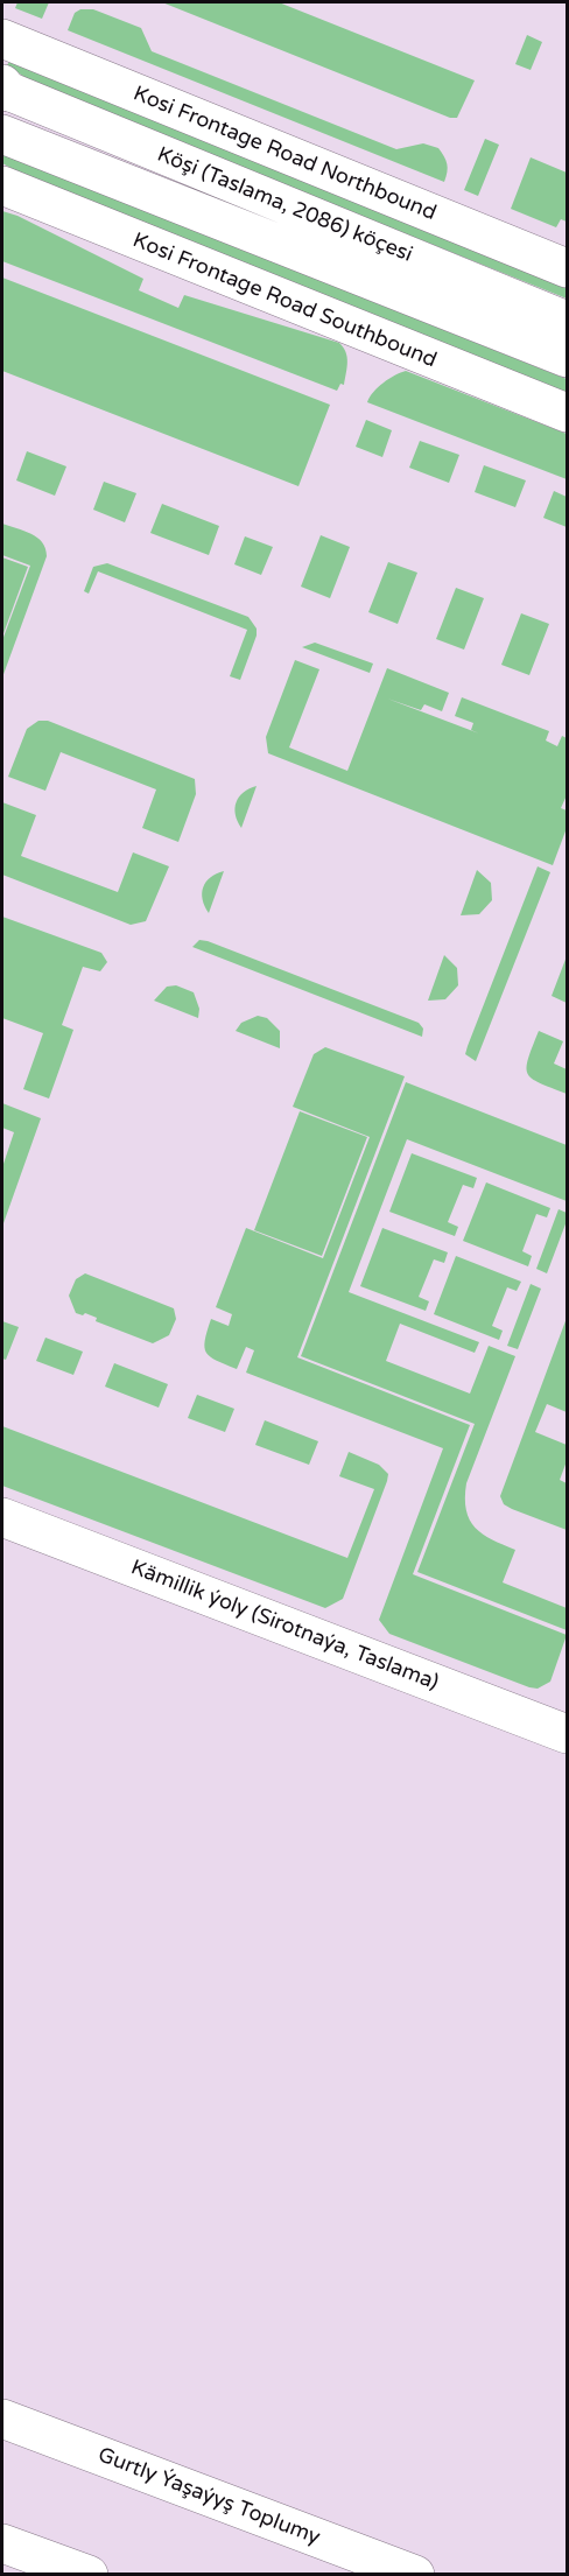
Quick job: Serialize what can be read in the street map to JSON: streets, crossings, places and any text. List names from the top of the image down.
{
  "streets": {
    "street": [
      "Kosi Frontage Road Northbound",
      "Köşi (Taslama, 2086) köçesi",
      "Kosi Frontage Road Southbound",
      "Kämillik ýoly (Sirotnaýa, Taslama)",
      "Gurtly Ýaşaýyş Toplumy"
    ]
  }
}
